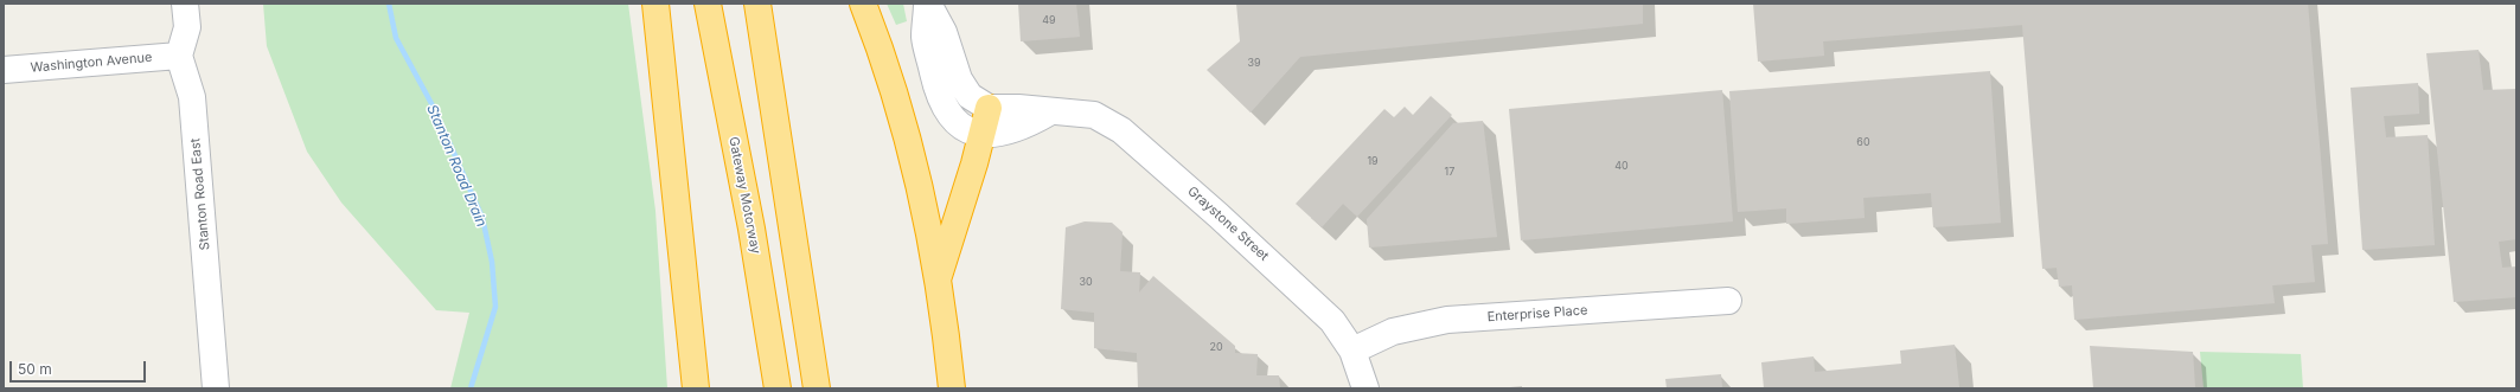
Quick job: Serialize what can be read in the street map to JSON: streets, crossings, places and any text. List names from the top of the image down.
{
  "streets": {
    "highway": ["Gateway Motorway"],
    "street": [
      "Washington Avenue",
      "Stanton Road East",
      "Graystone Street",
      "Enterprise Place"
    ]
  },
  "crossings": [
    ["Washington Avenue", "Stanton Road East"],
    ["Graystone Street", "Enterprise Place"]
  ],
  "water": ["Stanton Road Drain"],
  "house_numbers": [
    "49",
    "39",
    "60",
    "19",
    "40",
    "17",
    "30",
    "20"
  ],
  "scale_bar": "50 m"
}
